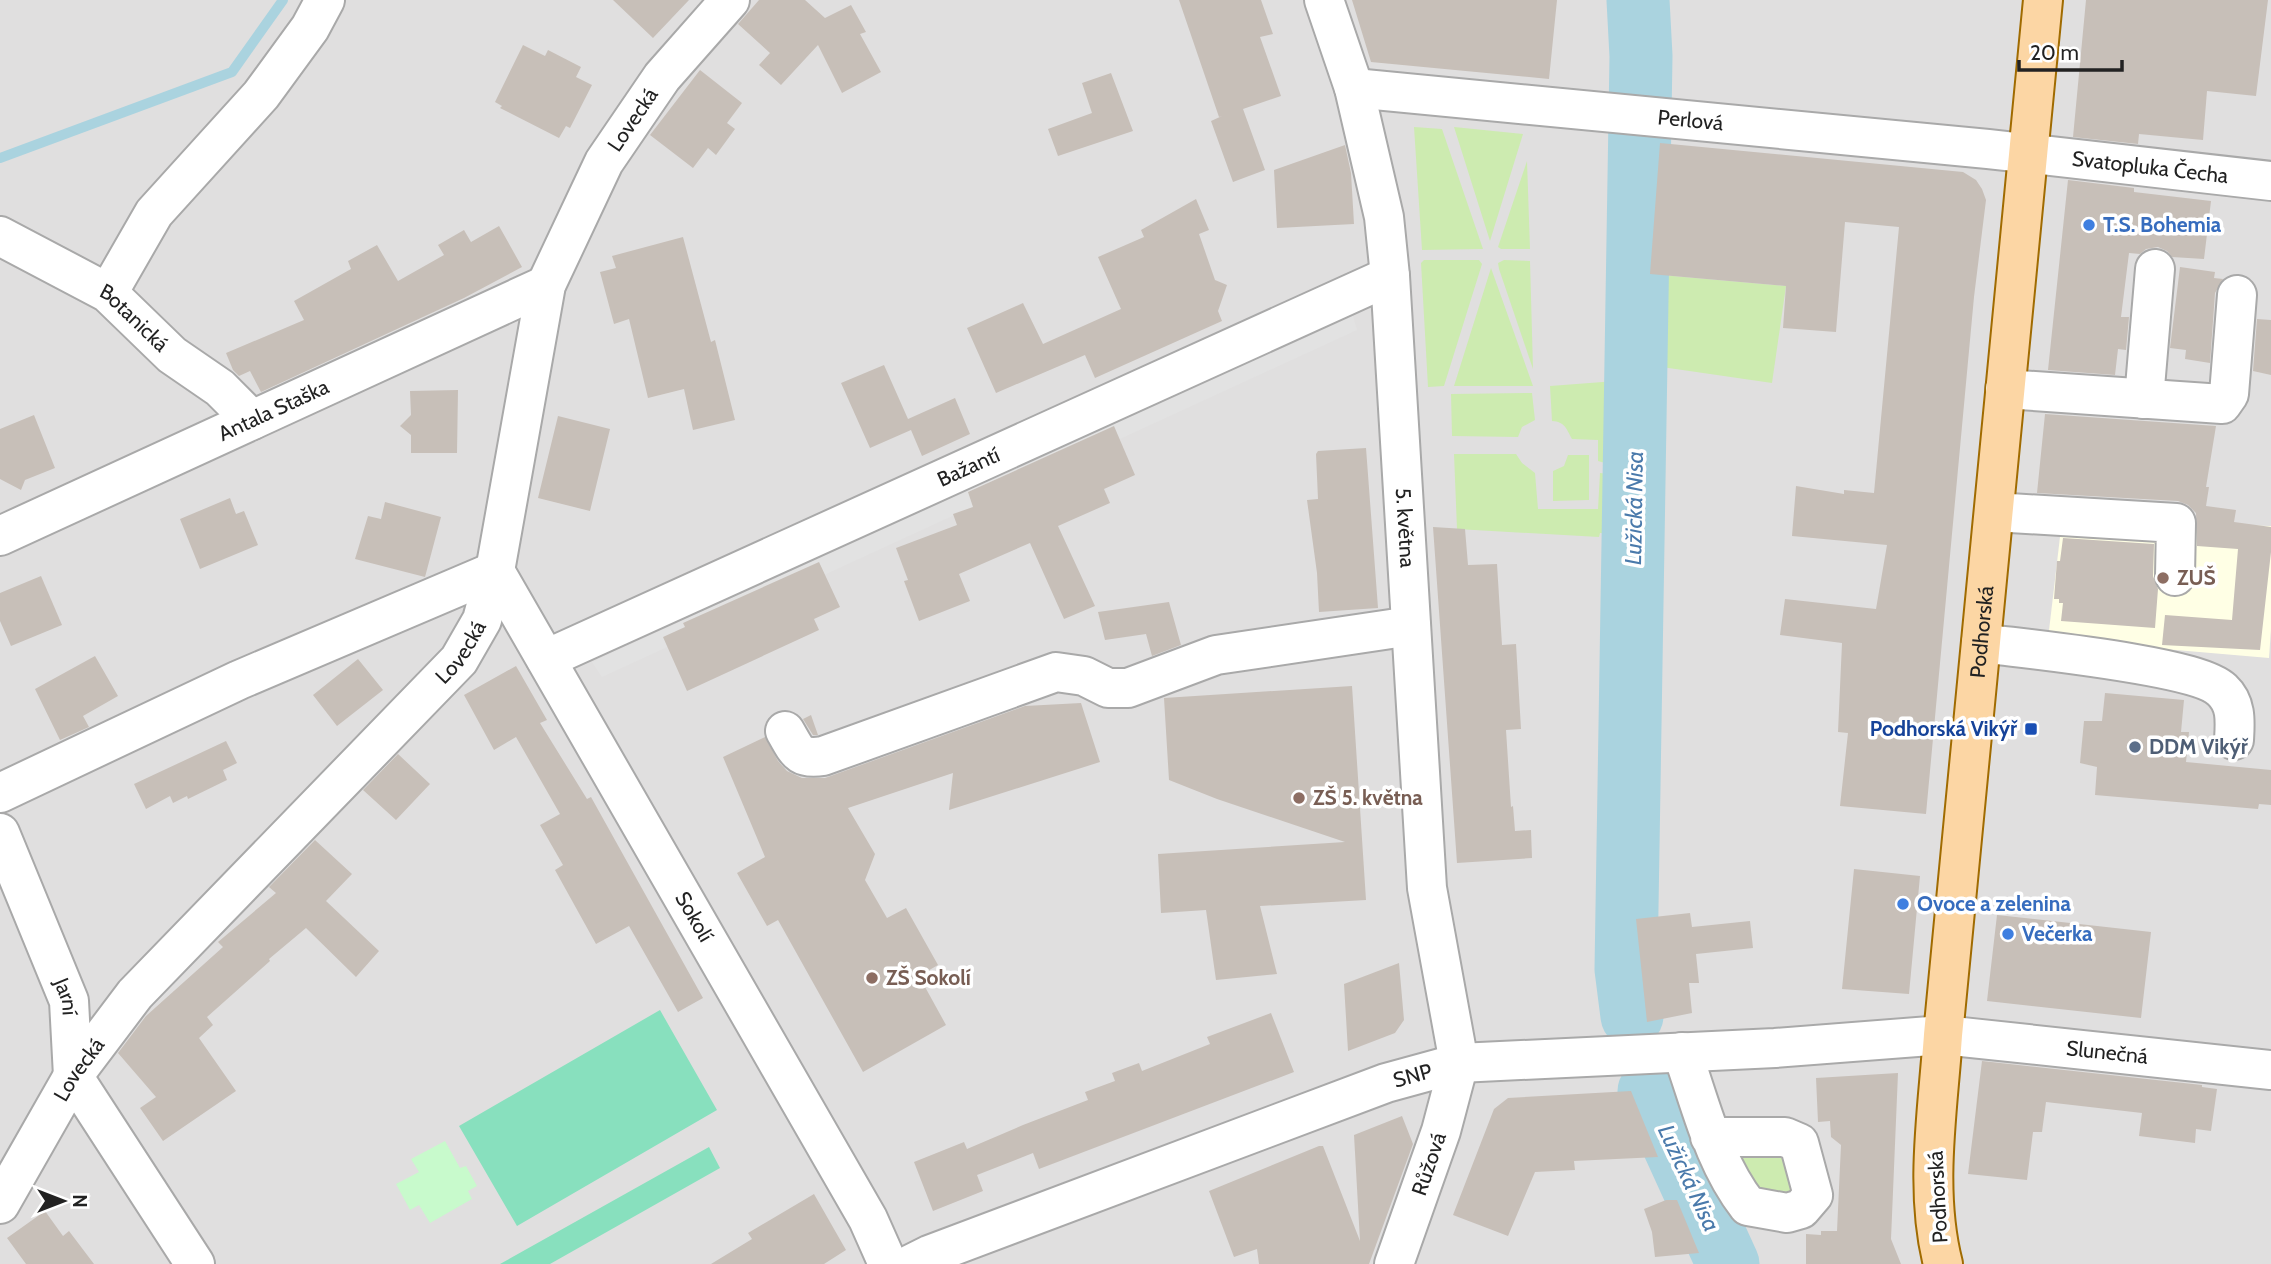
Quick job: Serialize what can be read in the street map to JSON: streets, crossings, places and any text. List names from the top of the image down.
{
  "streets": {
    "main road": ["Podhorská"],
    "street": [
      "Perlová",
      "Lovecká",
      "Svatopluka Čecha",
      "Botanická",
      "Antala Staška",
      "Bažantí",
      "5. května",
      "Sokolí",
      "Jarní",
      "Slunečná",
      "SNP",
      "Růžová"
    ]
  },
  "crossings": [
    ["Perlová", "Svatopluka Čecha"],
    ["Perlová", "5. května"],
    ["Perlová", "Podhorská"],
    ["Lovecká", "Antala Staška"],
    ["Lovecká", "Sokolí"],
    ["Lovecká", "Jarní"],
    ["Svatopluka Čecha", "Podhorská"],
    ["Botanická", "Antala Staška"],
    ["Bažantí", "5. května"],
    ["Bažantí", "Sokolí"],
    ["5. května", "SNP"],
    ["5. května", "Růžová"],
    ["Podhorská", "Slunečná"],
    ["Podhorská", "SNP"],
    ["Slunečná", "SNP"],
    ["SNP", "Růžová"]
  ],
  "water": ["Lužická Nisa"],
  "places": {
    "other": [
      "T.S. Bohemia",
      "ZUŠ",
      "DDM Vikýř",
      "ZŠ 5. května",
      "Ovoce a zelenina",
      "Večerka",
      "ZŠ Sokolí"
    ],
    "transit": ["Podhorská Vikýř"]
  },
  "scale_bar": "20 m",
  "north": "right"
}
